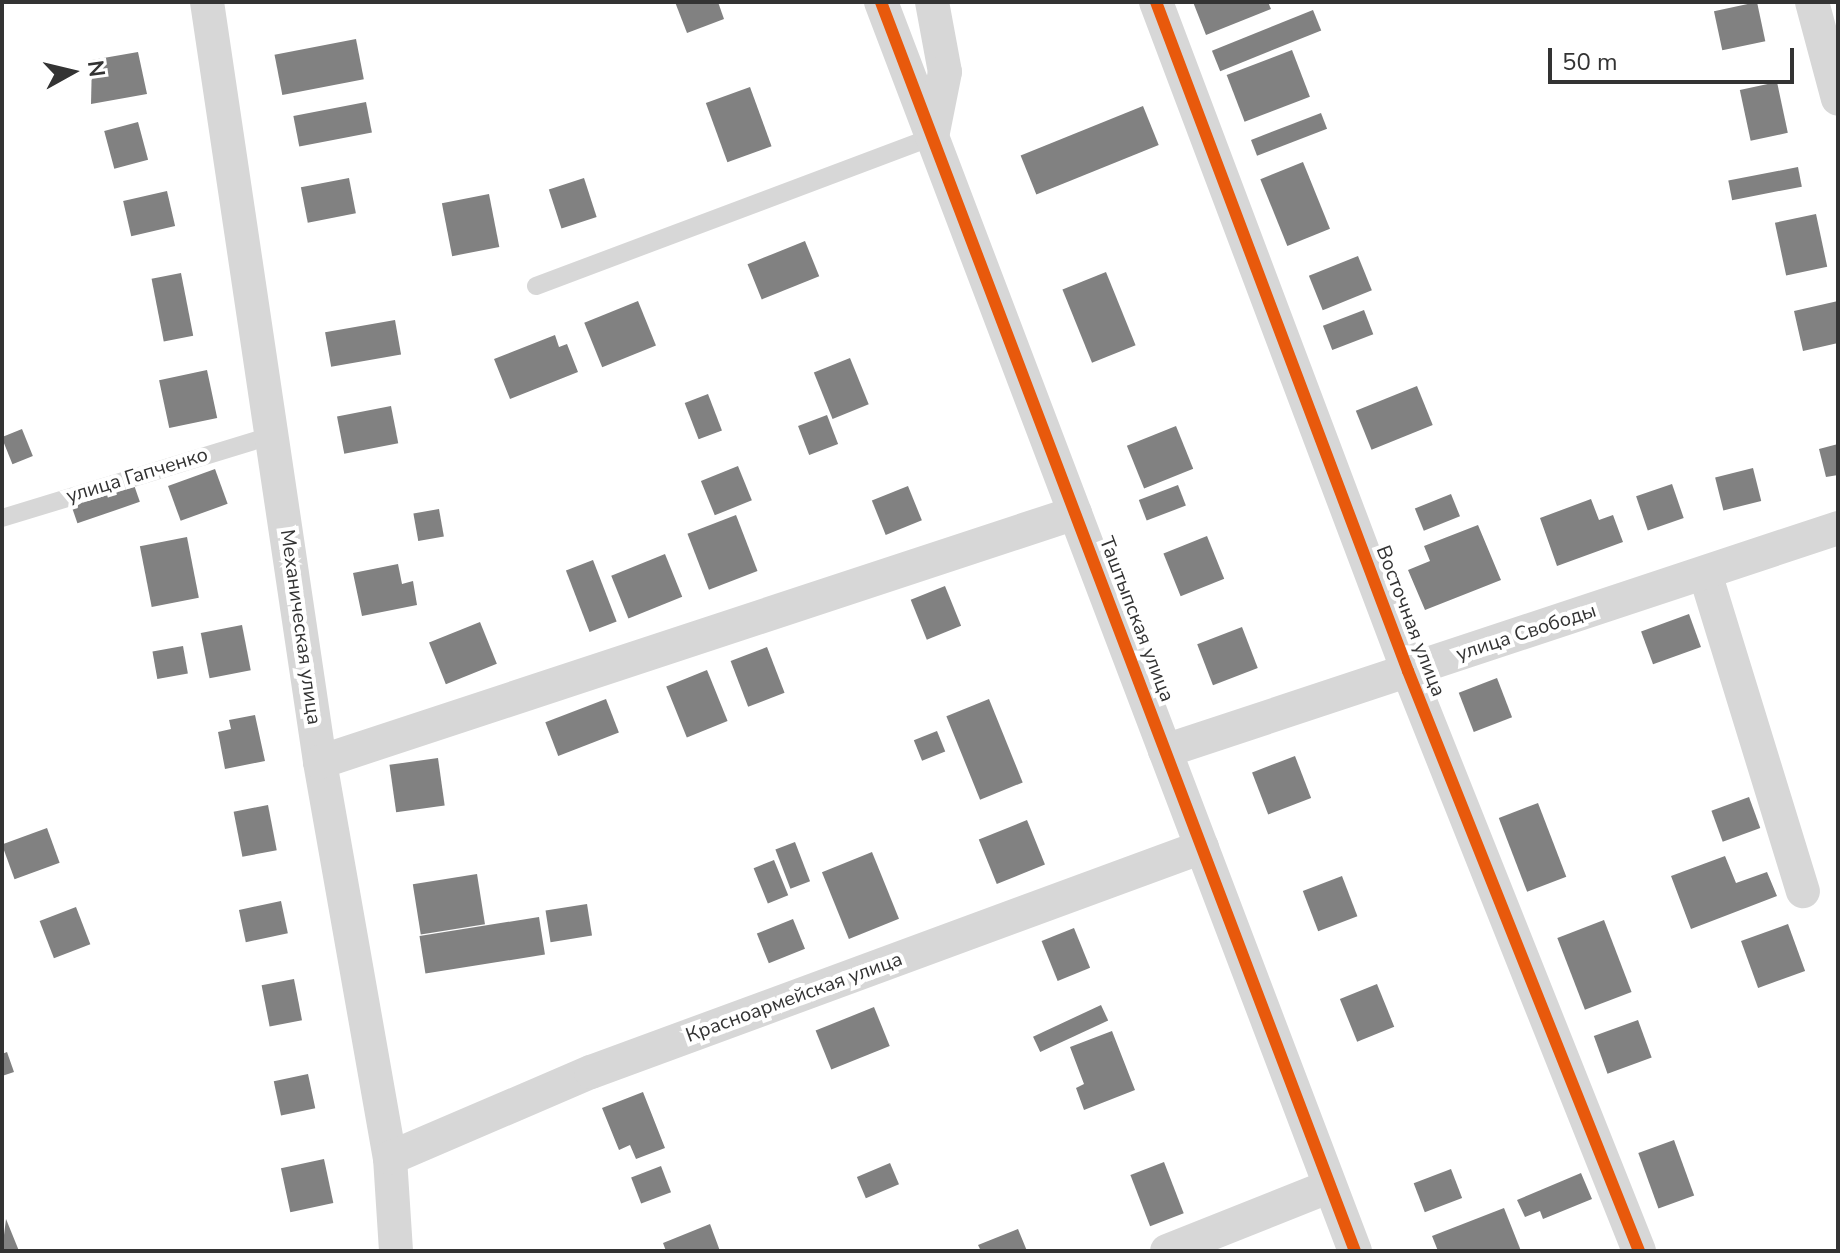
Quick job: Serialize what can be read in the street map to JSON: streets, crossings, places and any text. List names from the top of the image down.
{
  "streets": {
    "street": [
      "Таштыпская улица",
      "Восточная улица",
      "Механическая улица",
      "улица Свободы",
      "Красноармейская улица"
    ],
    "lane": ["улица Гапченко"]
  },
  "crossings": [
    ["улица Гапченко", "Механическая улица"],
    ["Таштыпская улица", "улица Свободы"],
    ["Таштыпская улица", "Красноармейская улица"],
    ["Восточная улица", "улица Свободы"],
    ["Механическая улица", "Красноармейская улица"]
  ],
  "scale_bar": "50 m",
  "north": "right"
}
